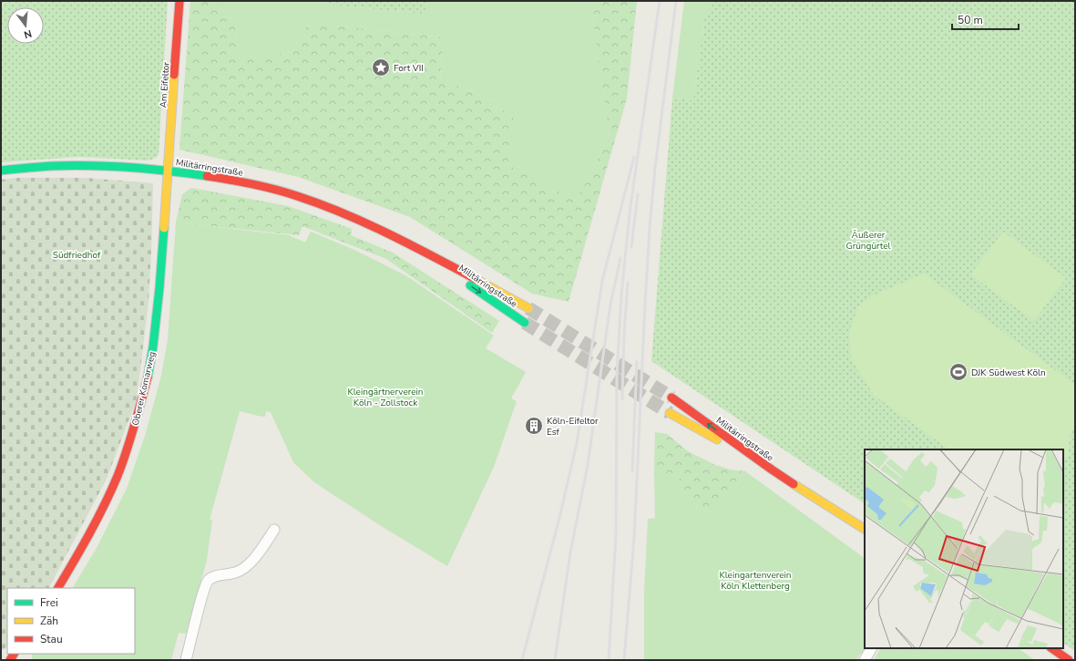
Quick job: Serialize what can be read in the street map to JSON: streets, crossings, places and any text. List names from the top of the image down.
{
  "streets": {
    "main road": ["Am Eifeltor", "Militärringstraße", "Oberer Komarweg"]
  },
  "crossings": [
    ["Am Eifeltor", "Militärringstraße"],
    ["Am Eifeltor", "Oberer Komarweg"],
    ["Militärringstraße", "Oberer Komarweg"]
  ],
  "parks": [
    "Äußerer Grüngürtel",
    "Südfriedhof",
    "Kleingärtnerverein Köln - Zollstock",
    "Kleingartenverein Köln Klettenberg"
  ],
  "places": {
    "place": ["Fort VII"],
    "sports": ["DJK Südwest Köln"],
    "building": ["Köln-Eifeltor Esf"]
  },
  "legend": ["Frei", "Zäh", "Stau"],
  "scale_bar": "50 m",
  "north": "bottom"
}
